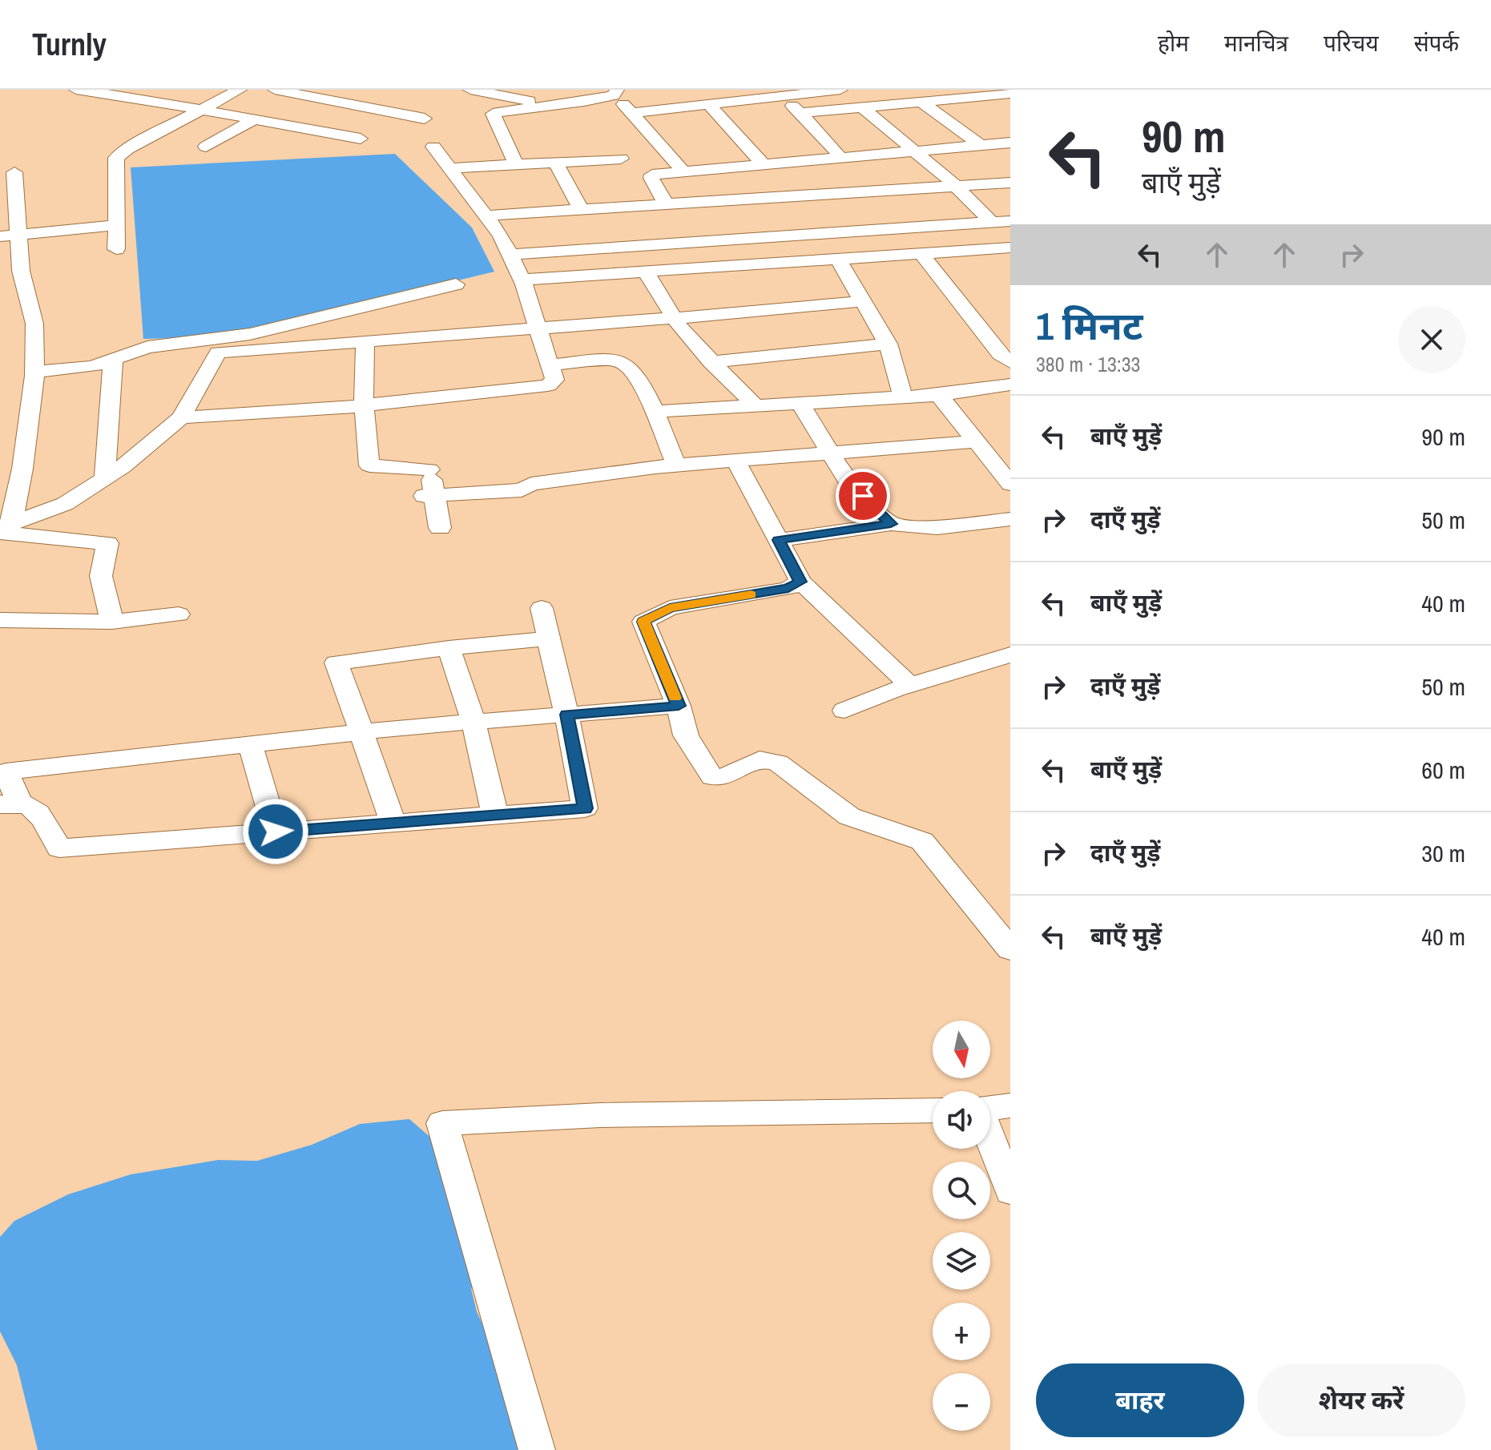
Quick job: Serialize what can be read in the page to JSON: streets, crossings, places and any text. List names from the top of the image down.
{
  "north": "bottom",
  "page": {
    "header": "Turnly",
    "nav": [
      "होम",
      "मानचित्र",
      "परिचय",
      "संपर्क"
    ],
    "turn": ["90 m", "बाएँ मुड़ें"],
    "heading": ["1 मिनट", "380 m · 13:33"],
    "list": [
      {
        "name": "बाएँ मुड़ें",
        "value": "90 m"
      },
      {
        "name": "दाएँ मुड़ें",
        "value": "50 m"
      },
      {
        "name": "बाएँ मुड़ें",
        "value": "40 m"
      },
      {
        "name": "दाएँ मुड़ें",
        "value": "50 m"
      },
      {
        "name": "बाएँ मुड़ें",
        "value": "60 m"
      },
      {
        "name": "दाएँ मुड़ें",
        "value": "30 m"
      },
      {
        "name": "बाएँ मुड़ें",
        "value": "40 m"
      }
    ],
    "map_buttons": ["+", "−"],
    "buttons": ["बाहर", "शेयर करें"]
  }
}
